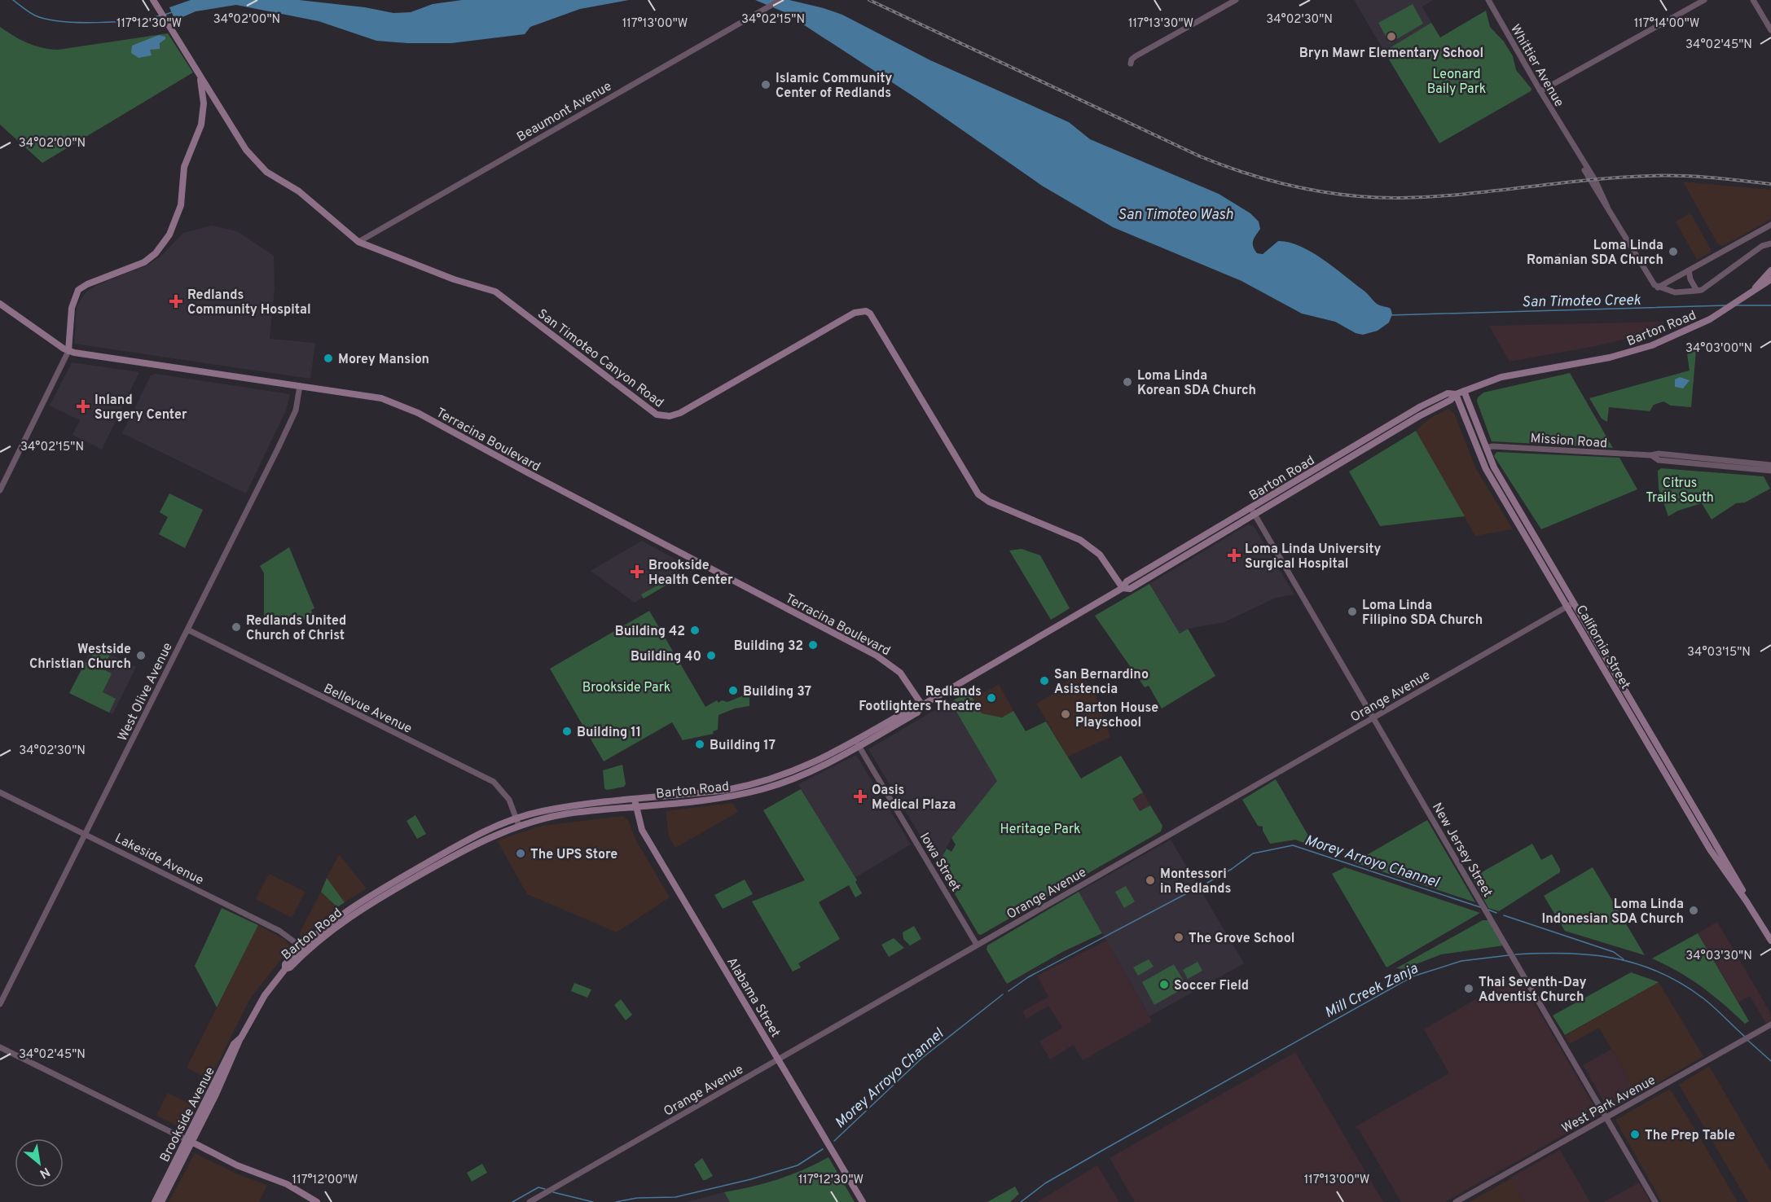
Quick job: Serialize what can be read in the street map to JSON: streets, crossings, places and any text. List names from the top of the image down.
{
  "streets": {
    "main road": [
      "Barton Road",
      "San Timoteo Canyon Road",
      "Terracina Boulevard",
      "California Street",
      "Alabama Street",
      "Brookside Avenue"
    ],
    "street": [
      "Whittier Avenue",
      "Beaumont Avenue",
      "Mission Road",
      "West Olive Avenue",
      "Orange Avenue",
      "Bellevue Avenue",
      "New Jersey Street",
      "Lakeside Avenue",
      "Iowa Street",
      "West Park Avenue"
    ]
  },
  "crossings": [
    ["Beaumont Avenue", "San Timoteo Canyon Road"],
    ["Barton Road", "San Timoteo Canyon Road"],
    ["Barton Road", "Terracina Boulevard"],
    ["Barton Road", "California Street"],
    ["Barton Road", "Bellevue Avenue"],
    ["Barton Road", "New Jersey Street"],
    ["Barton Road", "Lakeside Avenue"],
    ["Barton Road", "Iowa Street"],
    ["Barton Road", "Alabama Street"],
    ["Barton Road", "Brookside Avenue"],
    ["Terracina Boulevard", "West Olive Avenue"],
    ["Mission Road", "California Street"],
    ["California Street", "Orange Avenue"],
    ["West Olive Avenue", "Bellevue Avenue"],
    ["West Olive Avenue", "Lakeside Avenue"],
    ["Orange Avenue", "New Jersey Street"],
    ["Orange Avenue", "Iowa Street"],
    ["Orange Avenue", "Alabama Street"],
    ["New Jersey Street", "West Park Avenue"]
  ],
  "water": [
    "San Timoteo Wash",
    "San Timoteo Creek",
    "Morey Arroyo Channel",
    "Mill Creek Zanja"
  ],
  "parks": [
    "Leonard Baily Park",
    "Citrus Trails South",
    "Brookside Park",
    "Heritage Park"
  ],
  "places": {
    "other": [
      "Bryn Mawr Elementary School",
      "Islamic Community Center of Redlands",
      "Loma Linda Romanian SDA Church",
      "Morey Mansion",
      "Loma Linda Korean SDA Church",
      "Loma Linda Filipino SDA Church",
      "Redlands United Church of Christ",
      "Building 42",
      "Building 32",
      "Westside Christian Church",
      "Building 40",
      "San Bernardino Asistencia",
      "Building 37",
      "Redlands Footlighters Theatre",
      "Barton House Playschool",
      "Building 11",
      "Building 17",
      "The UPS Store",
      "Montessori in Redlands",
      "Loma Linda Indonesian SDA Church",
      "The Grove School",
      "Soccer Field",
      "Thai Seventh-Day Adventist Church",
      "The Prep Table"
    ],
    "health": [
      "Redlands Community Hospital",
      "Inland Surgery Center",
      "Loma Linda University Surgical Hospital",
      "Brookside Health Center",
      "Oasis Medical Plaza"
    ]
  },
  "north": "bottom right",
  "coordinates": [
    "34°02'00\"N",
    "34°02'15\"N",
    "34°02'30\"N",
    "117°13'30\"W",
    "117°14'00\"W",
    "117°12'30\"W",
    "117°13'00\"W",
    "34°02'45\"N",
    "34°03'00\"N",
    "34°03'15\"N",
    "34°03'30\"N",
    "117°12'00\"W"
  ]
}
